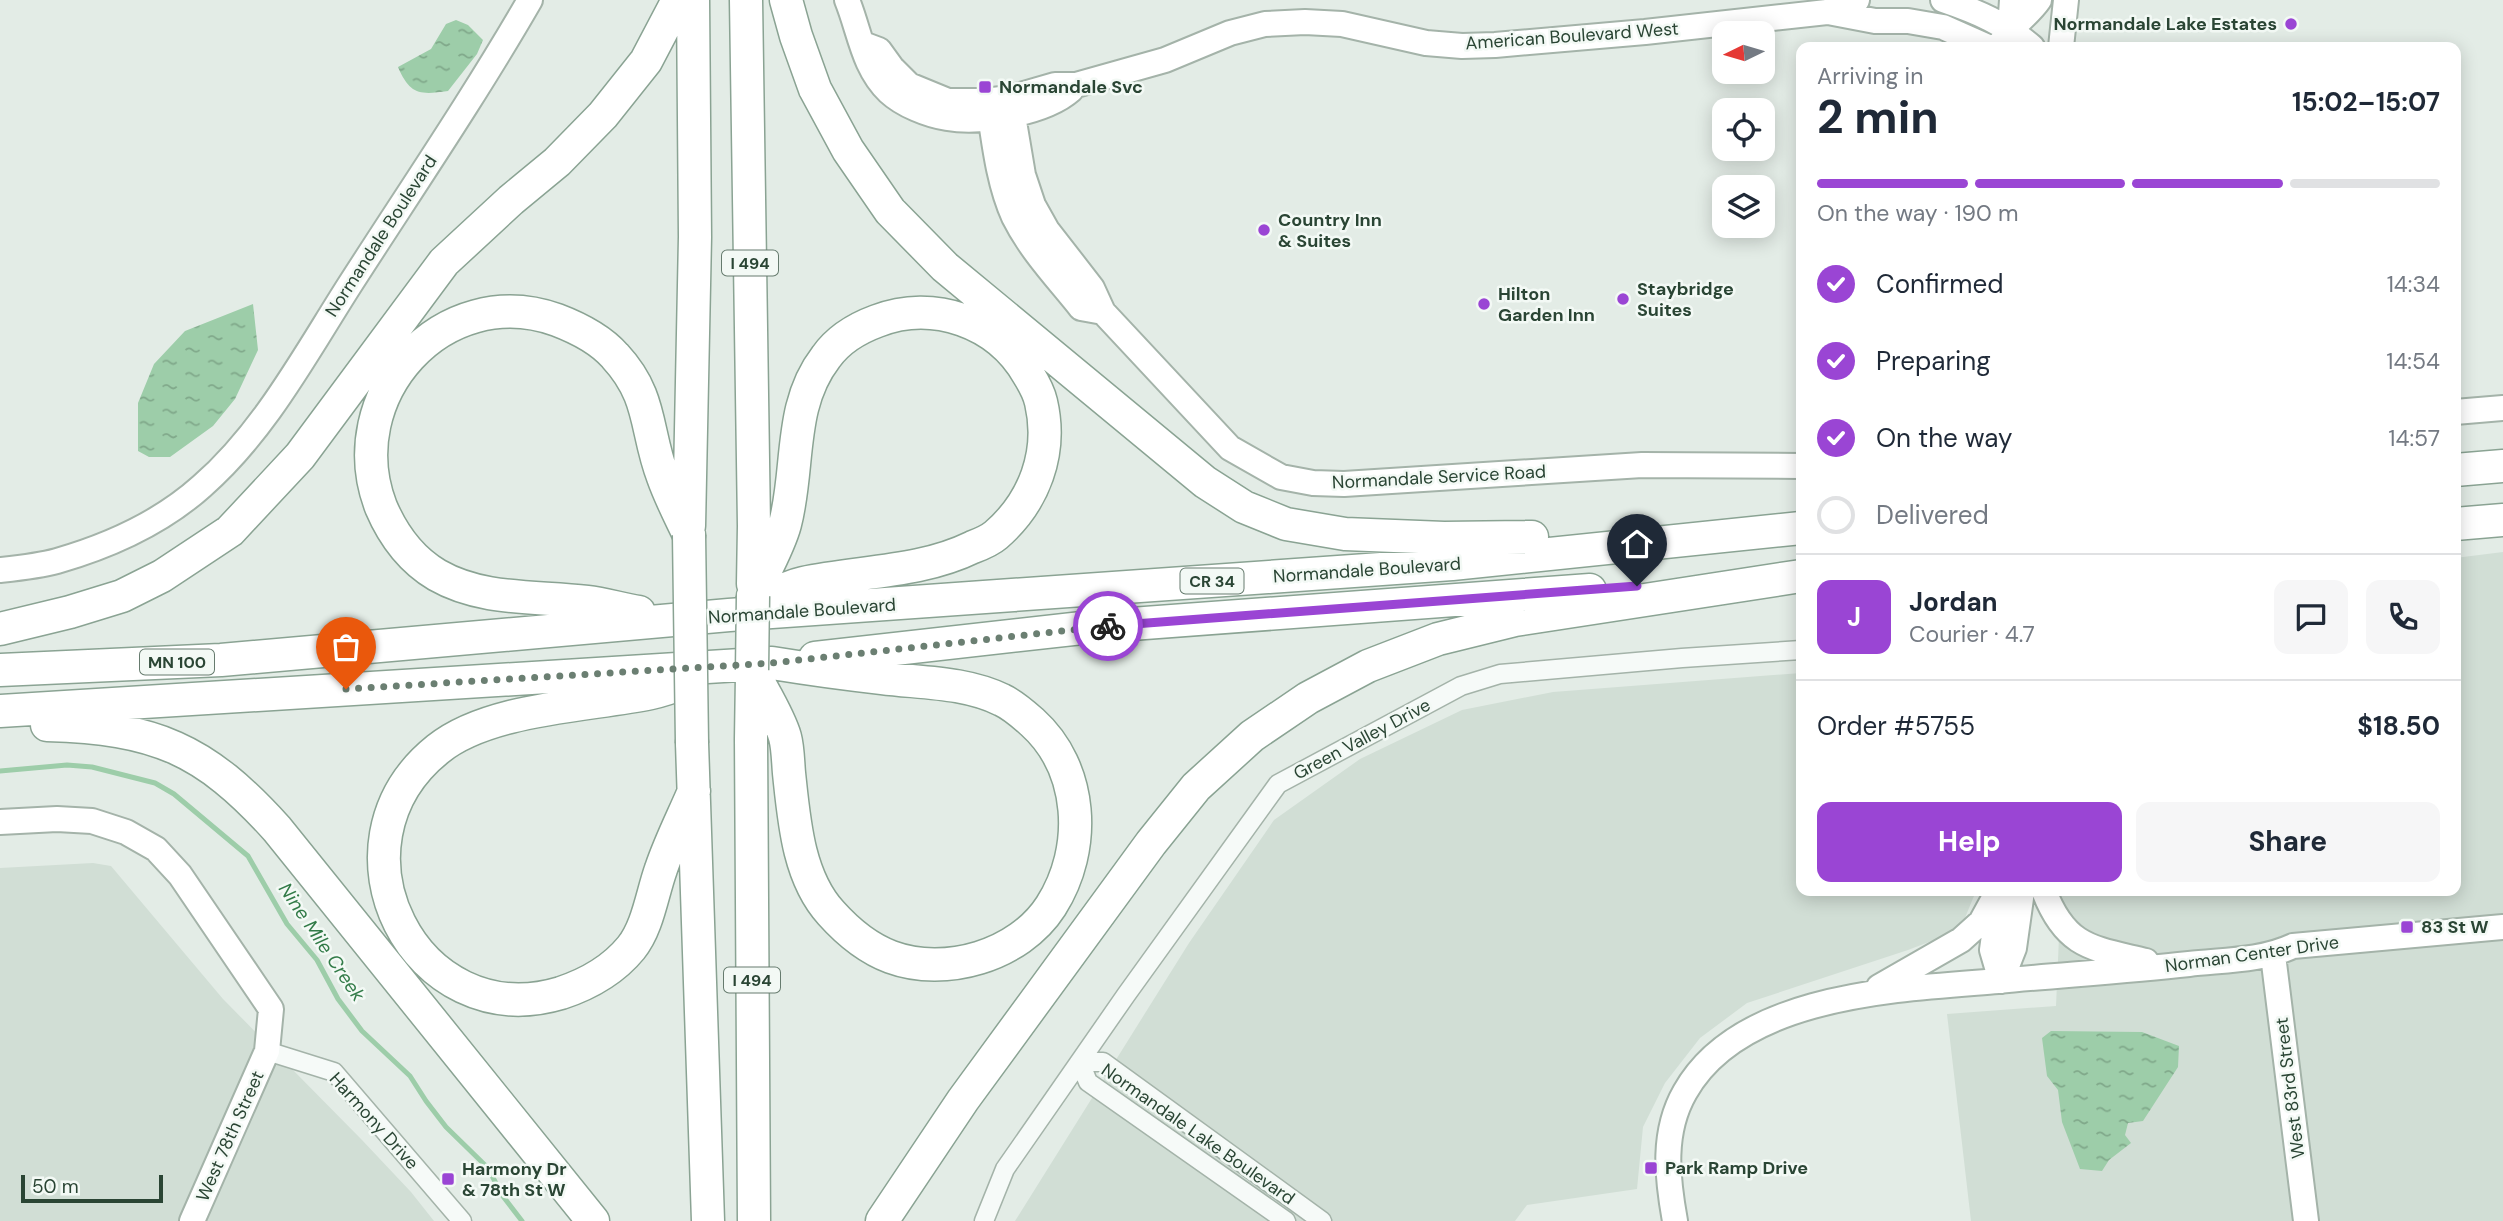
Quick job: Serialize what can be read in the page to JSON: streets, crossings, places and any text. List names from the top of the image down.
{
  "streets": {
    "highway": [
      "Normandale Boulevard",
      "I 494",
      "CR 34",
      "MN 100"
    ],
    "street": [
      "American Boulevard West",
      "Normandale Service Road",
      "Green Valley Drive",
      "Norman Center Drive",
      "West 83rd Street",
      "Harmony Drive",
      "Normandale Lake Boulevard",
      "West 78th Street"
    ]
  },
  "crossings": [
    ["American Boulevard West", "Normandale Service Road"],
    ["Normandale Boulevard", "I 494"],
    ["Normandale Boulevard", "MN 100"],
    ["I 494", "MN 100"],
    ["Green Valley Drive", "Normandale Lake Boulevard"],
    ["Norman Center Drive", "West 83rd Street"],
    ["Harmony Drive", "West 78th Street"]
  ],
  "water": ["Nine Mile Creek"],
  "places": {
    "other": [
      "Normandale Lake Estates",
      "Country Inn & Suites",
      "Staybridge Suites",
      "Hilton Garden Inn"
    ],
    "transit": [
      "Normandale Svc",
      "83 St W",
      "Park Ramp Drive",
      "Harmony Dr & 78th St W"
    ]
  },
  "scale_bar": "50 m",
  "north": "left",
  "page": {
    "heading": ["2 min", "Arriving in", "15:02–15:07"],
    "panel": [
      "Jordan",
      "Courier · 4.7",
      "Order #5755",
      "$18.50"
    ],
    "bar": "On the way · 190 m",
    "list": [
      ["Confirmed", "14:34"],
      ["Preparing", "14:54"],
      ["On the way", "14:57"],
      "Delivered"
    ],
    "round": "J",
    "buttons": ["Help", "Share"],
    "scale": "50 m"
  }
}
